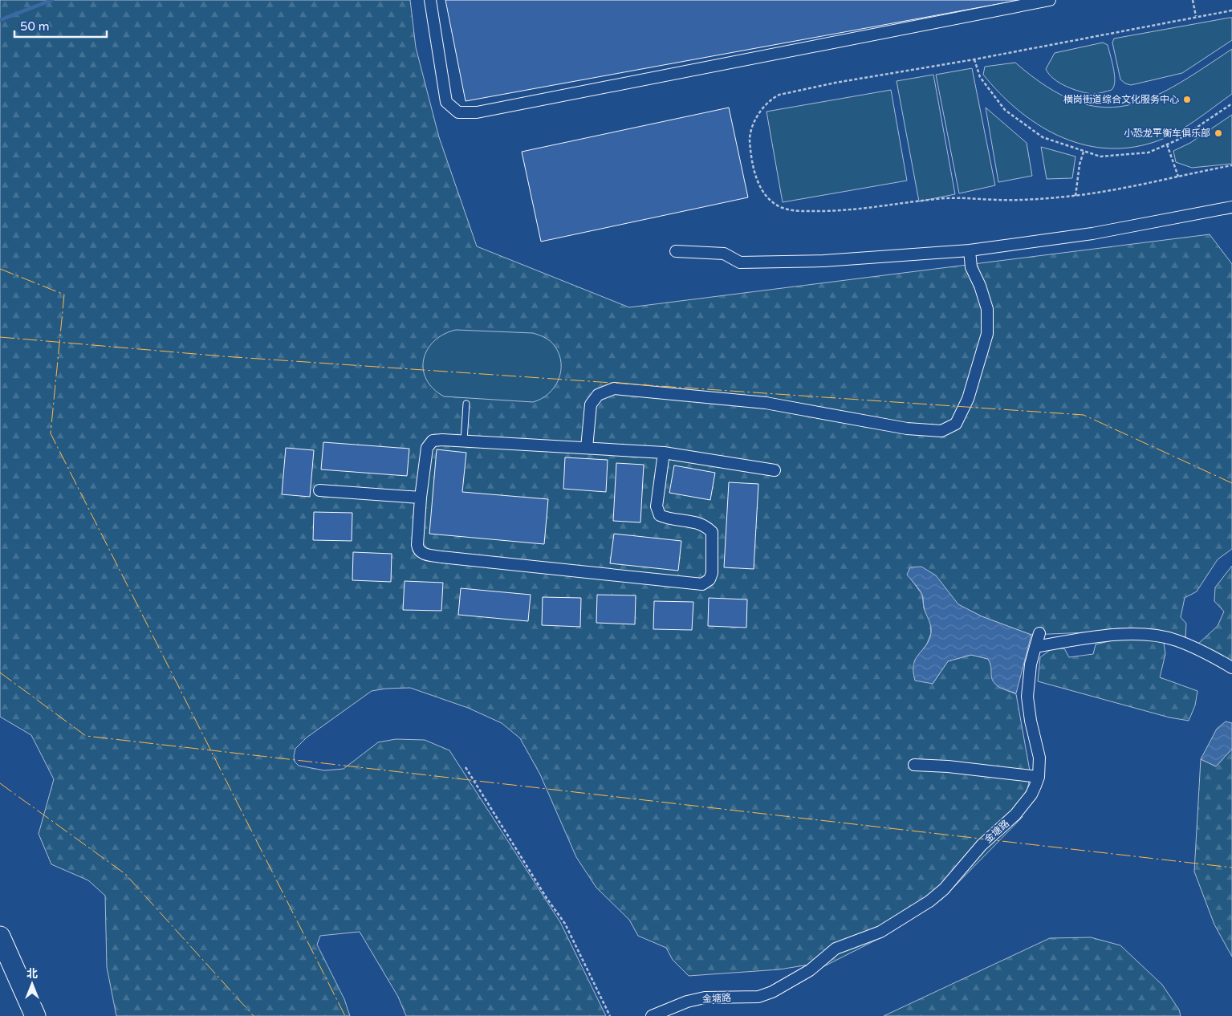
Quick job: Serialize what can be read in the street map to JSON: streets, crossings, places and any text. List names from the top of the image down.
{
  "streets": {
    "street": ["金塘路"]
  },
  "places": ["横岗街道综合文化服务中心", "小恐龙平衡车俱乐部"],
  "scale_bar": "50 m",
  "north": "top"
}
